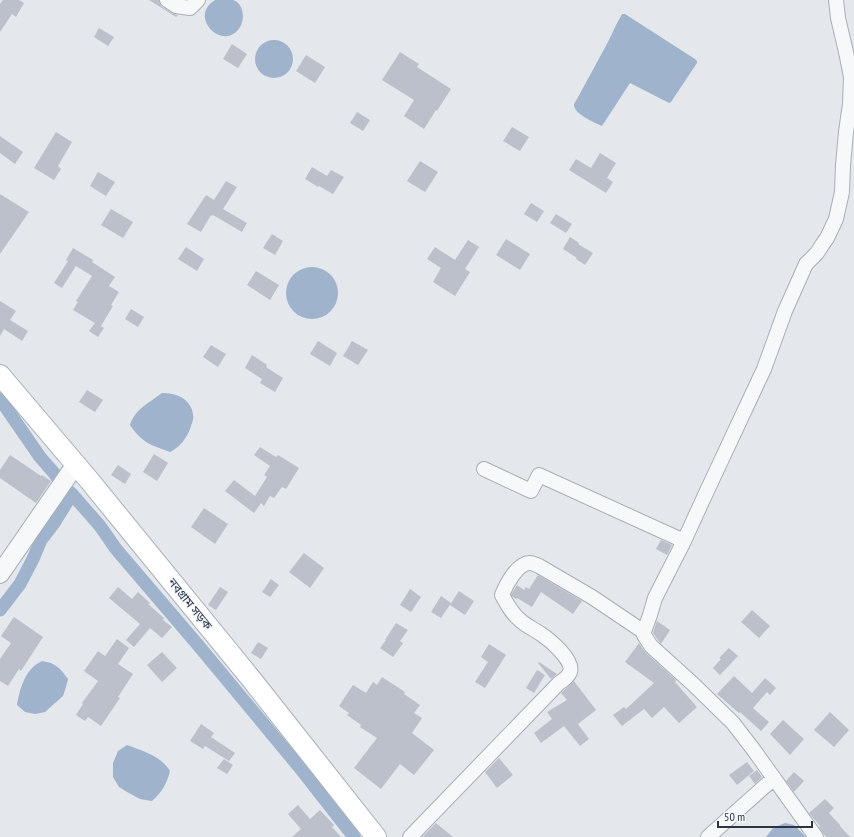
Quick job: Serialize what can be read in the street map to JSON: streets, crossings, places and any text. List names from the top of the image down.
{
  "streets": {
    "main road": ["নবগ্রাম সড়ক"]
  },
  "scale_bar": "50 m"
}
